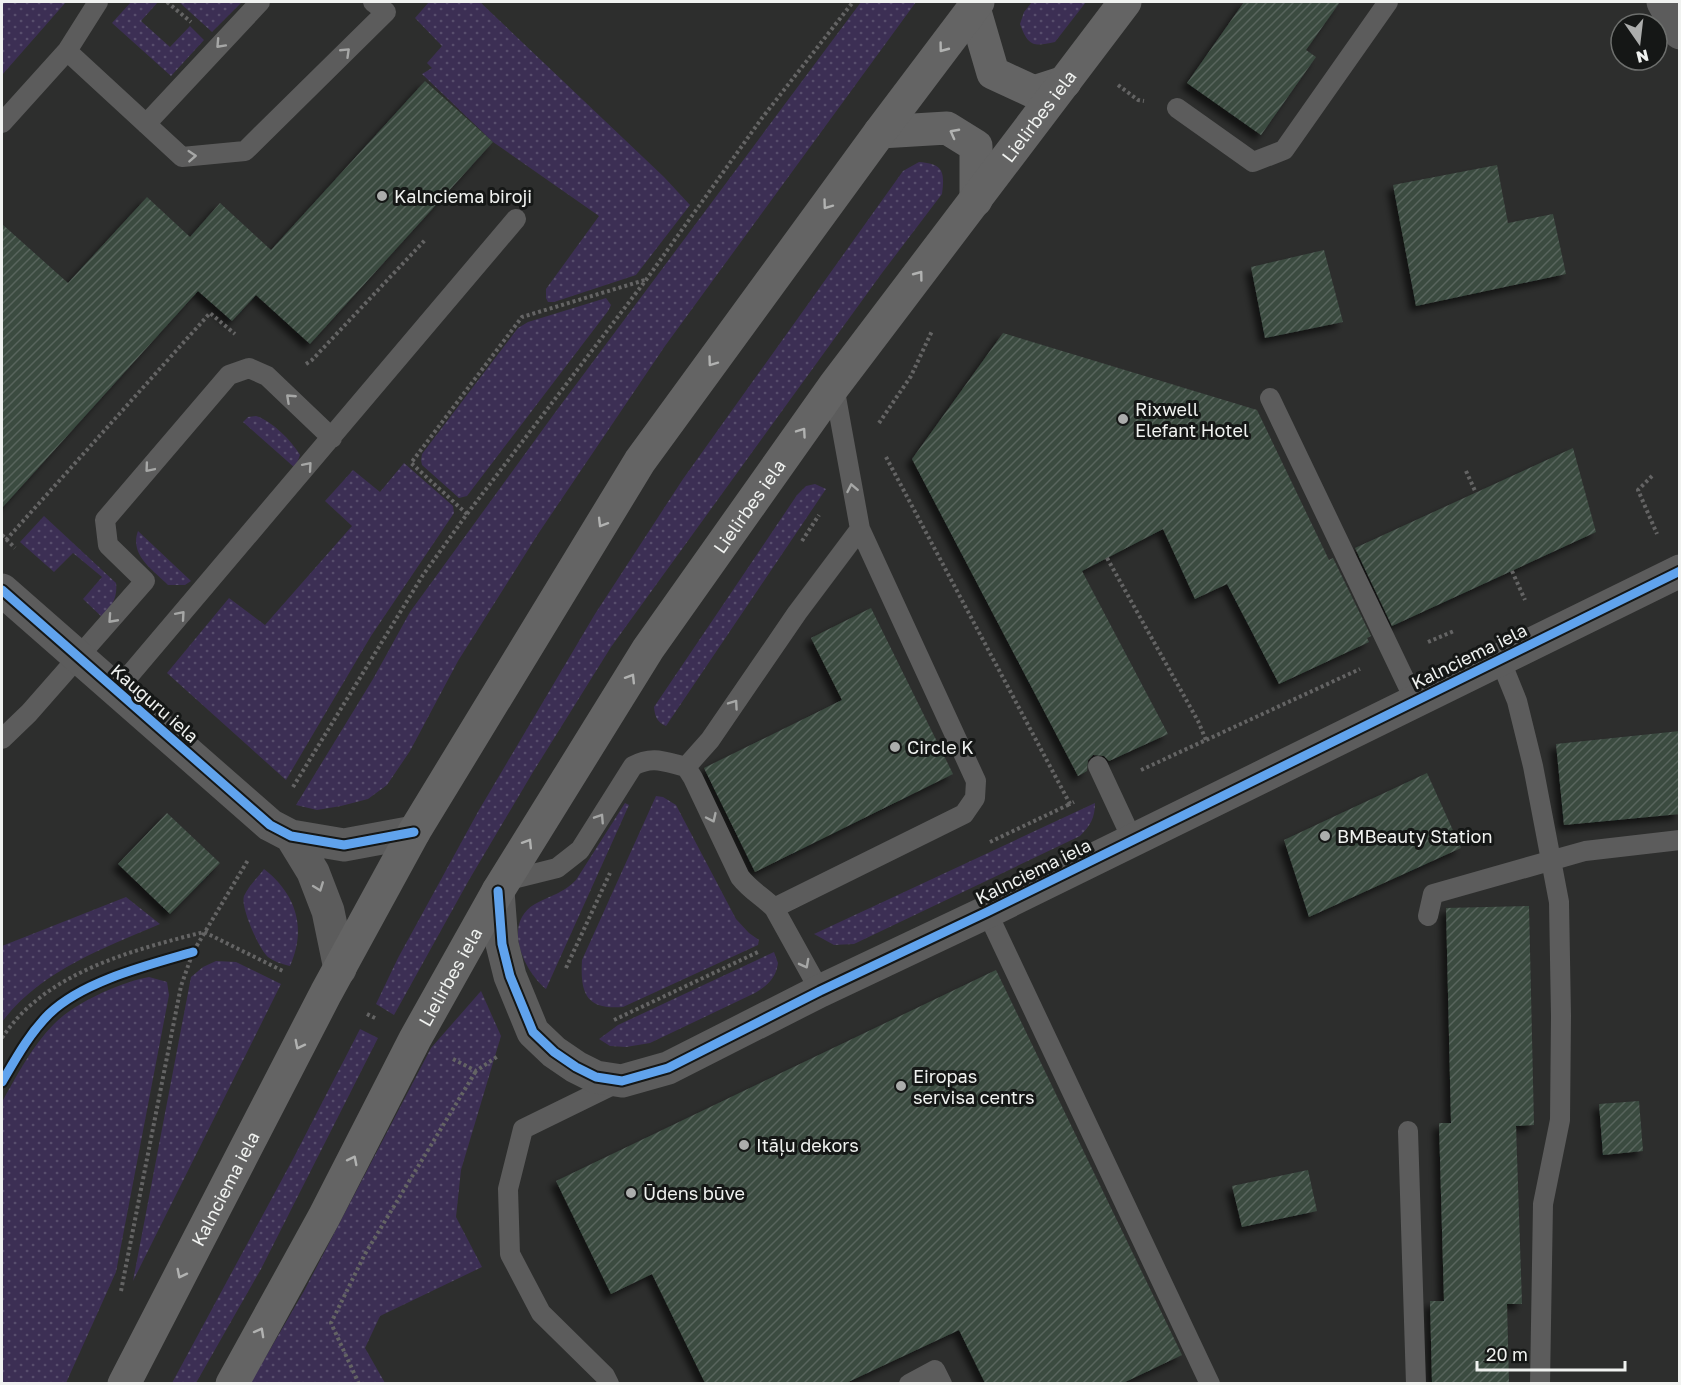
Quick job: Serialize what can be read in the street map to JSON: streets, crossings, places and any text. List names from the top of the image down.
{
  "streets": {
    "main road": ["Lielirbes iela", "Kalnciema iela"],
    "street": ["Kauguru iela"]
  },
  "crossings": [
    ["Lielirbes iela", "Kalnciema iela"]
  ],
  "places": [
    "Kalnciema biroji",
    "Rixwell Elefant Hotel",
    "Circle K",
    "BMBeauty Station",
    "Eiropas servisa centrs",
    "Itāļu dekors",
    "Ūdens būve"
  ],
  "scale_bar": "20 m",
  "north": "bottom"
}
